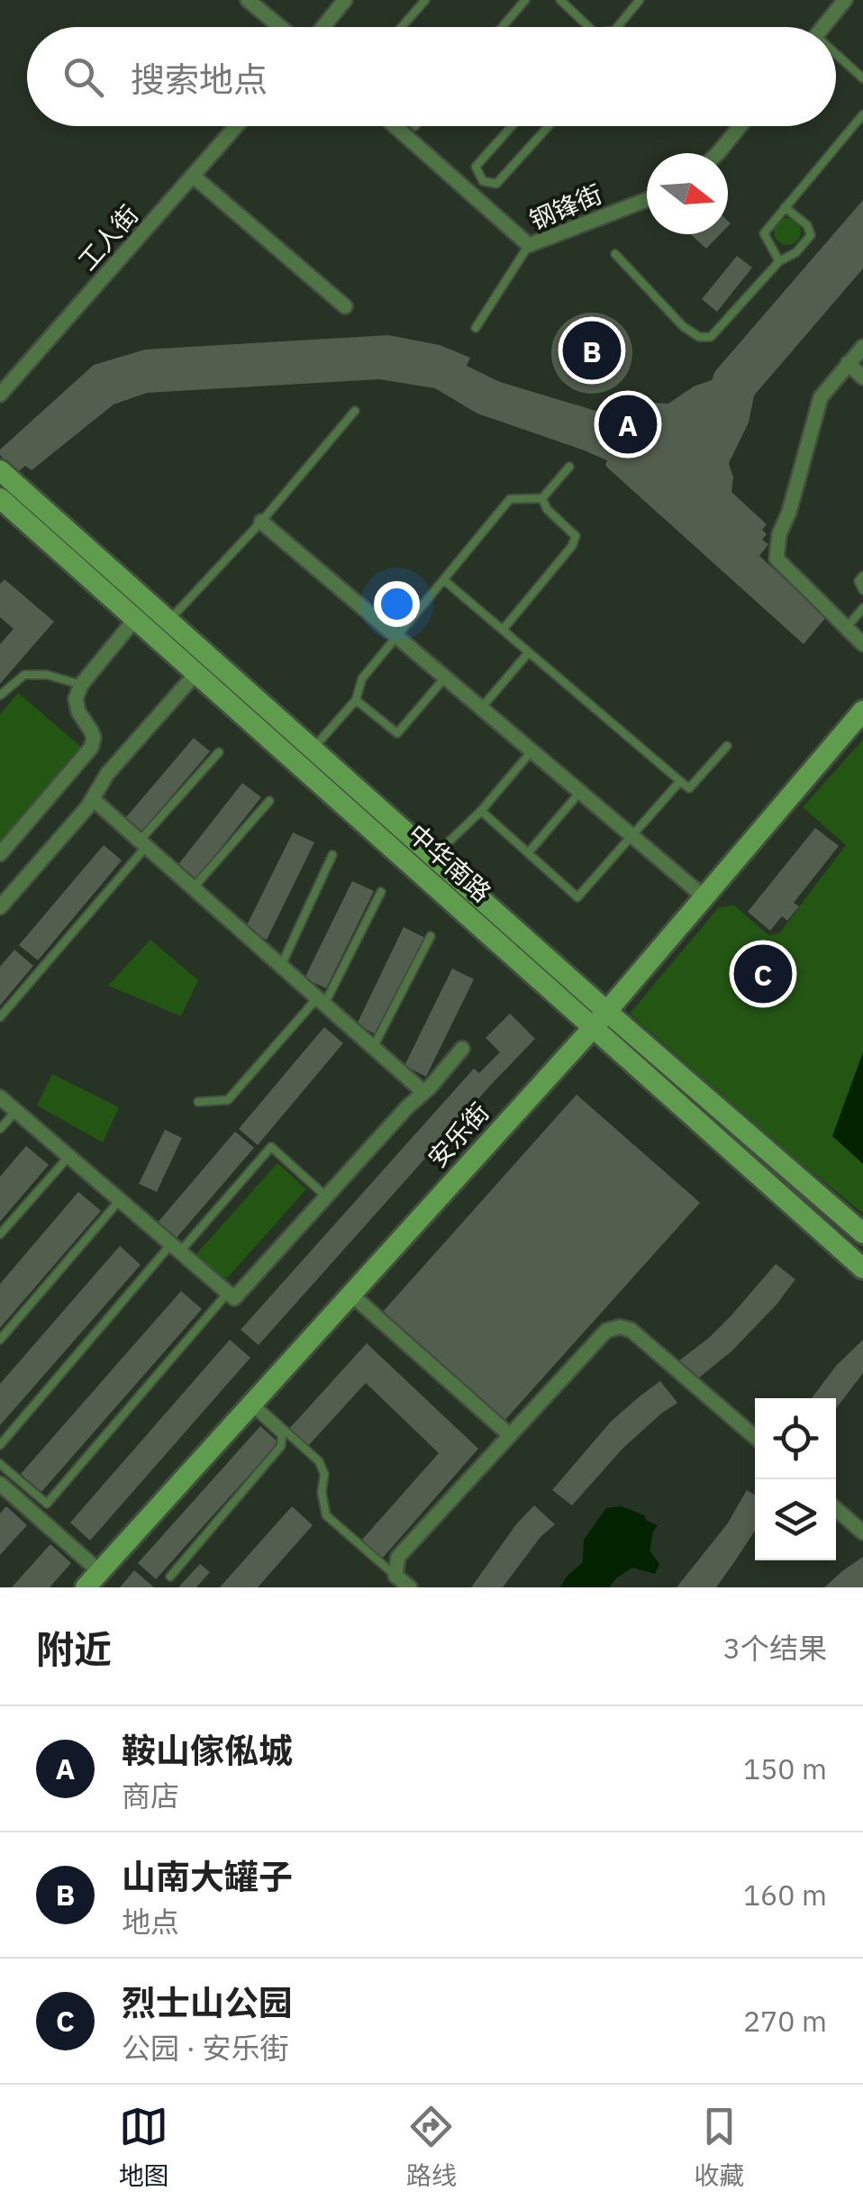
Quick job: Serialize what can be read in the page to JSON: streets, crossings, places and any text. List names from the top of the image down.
{
  "streets": {
    "main road": ["中华南路", "安乐街"],
    "street": ["钢锋街", "工人街"]
  },
  "crossings": [
    ["中华南路", "安乐街"]
  ],
  "north": "right",
  "page": {
    "search": "搜索地点",
    "pins": ["B", "A", "C"],
    "heading": ["附近", "3个结果"],
    "list": [
      {
        "mark": "A",
        "name": "鞍山傢俬城",
        "note": "商店",
        "value": "150 m"
      },
      {
        "mark": "B",
        "name": "山南大罐子",
        "note": "地点",
        "value": "160 m"
      },
      {
        "mark": "C",
        "name": "烈士山公园",
        "note": "公园 · 安乐街",
        "value": "270 m"
      }
    ],
    "nav": ["地图", "路线", "收藏"]
  }
}
